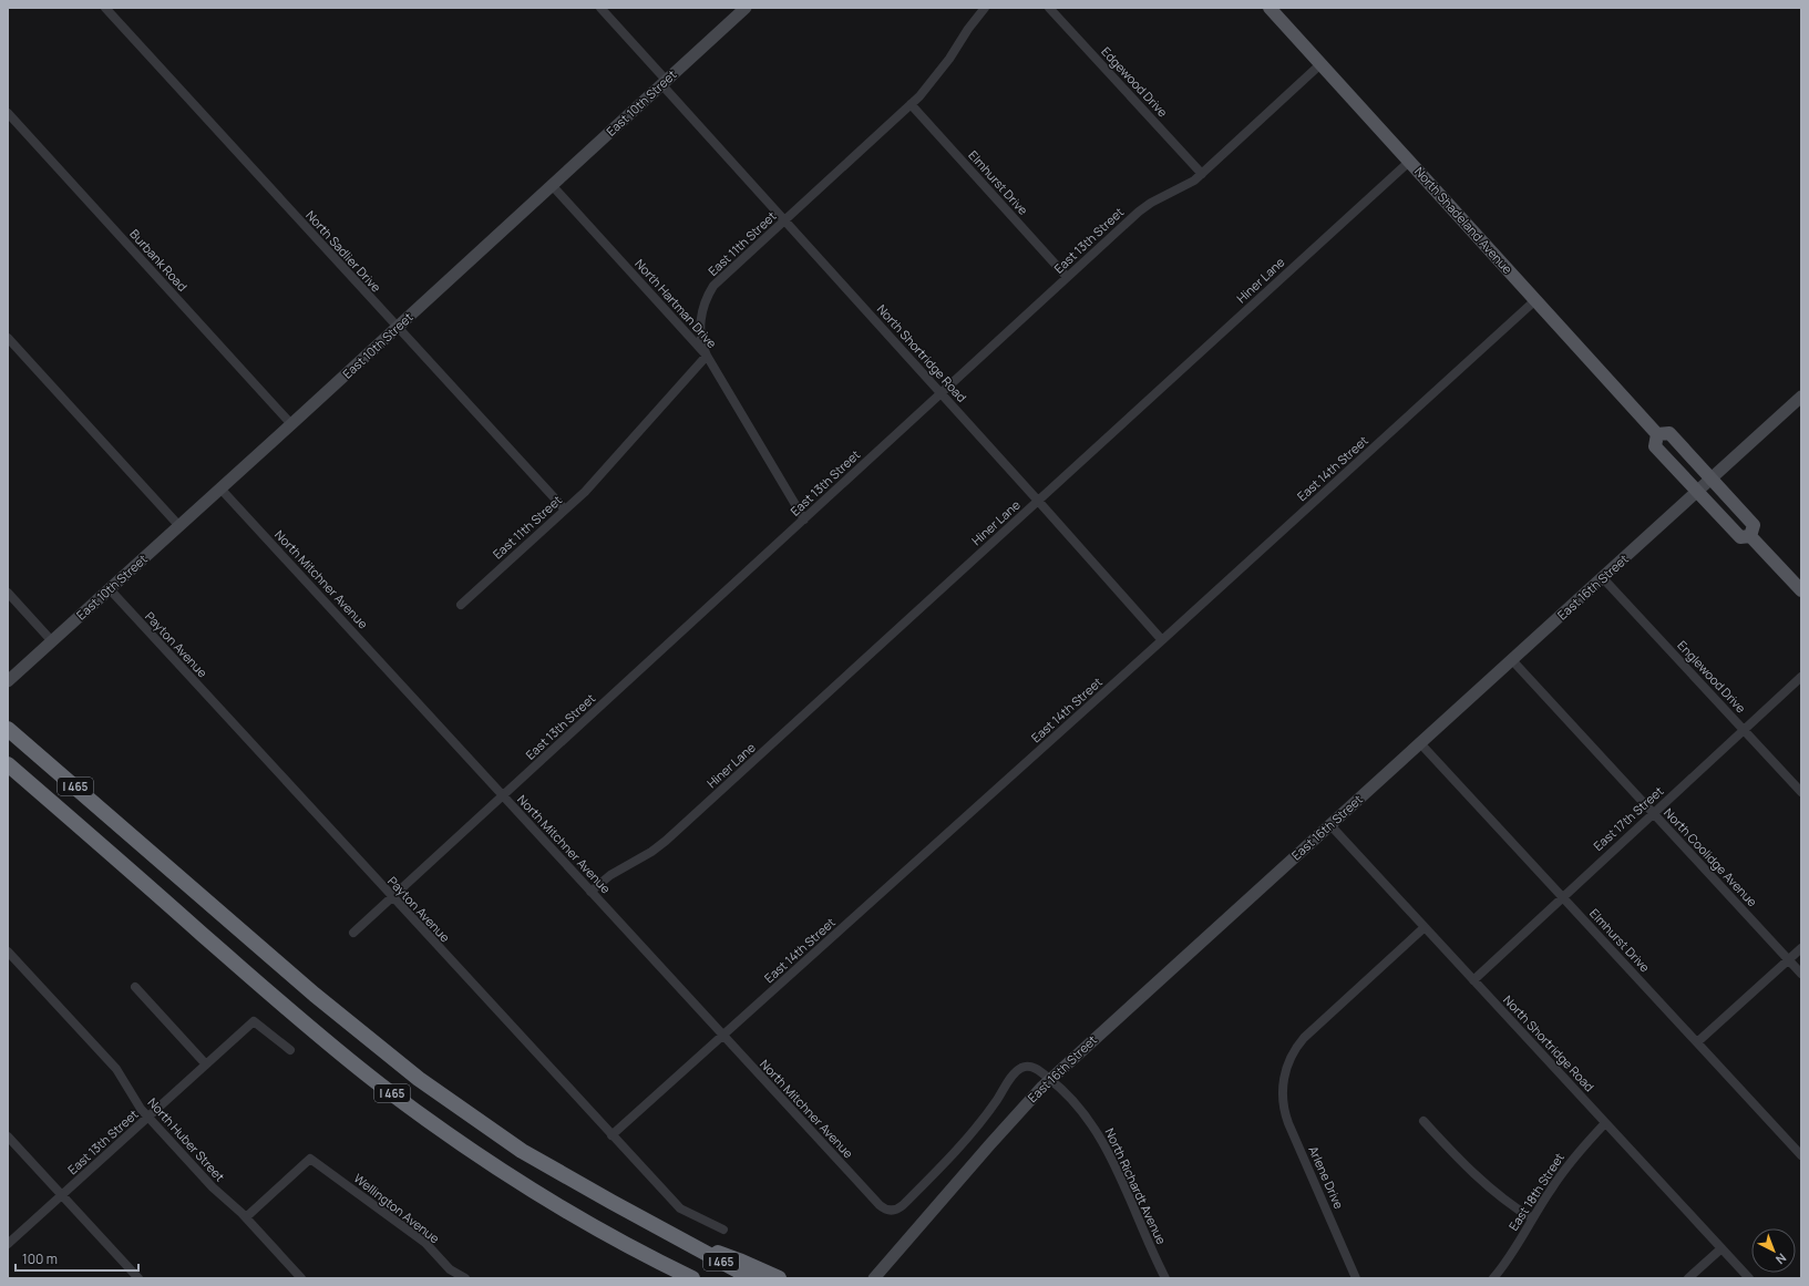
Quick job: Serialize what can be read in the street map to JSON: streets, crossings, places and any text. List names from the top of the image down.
{
  "streets": {
    "highway": ["I 465"],
    "main road": ["North Shadeland Avenue"],
    "street": [
      "Edgewood Drive",
      "East 10th Street",
      "Elmhurst Drive",
      "East 13th Street",
      "East 11th Street",
      "North Sadlier Drive",
      "Burbank Road",
      "Hiner Lane",
      "North Hartman Drive",
      "North Shortridge Road",
      "East 14th Street",
      "North Mitchner Avenue",
      "East 16th Street",
      "Payton Avenue",
      "Englewood Drive",
      "East 17th Street",
      "North Coolidge Avenue",
      "North Huber Street",
      "Arlene Drive",
      "North Richardt Avenue",
      "East 18th Street",
      "Wellington Avenue"
    ]
  },
  "crossings": [
    ["Edgewood Drive", "East 13th Street"],
    ["East 10th Street", "North Sadlier Drive"],
    ["East 10th Street", "Burbank Road"],
    ["East 10th Street", "North Hartman Drive"],
    ["East 10th Street", "North Shortridge Road"],
    ["East 10th Street", "North Mitchner Avenue"],
    ["East 10th Street", "Payton Avenue"],
    ["Elmhurst Drive", "East 13th Street"],
    ["Elmhurst Drive", "East 11th Street"],
    ["Elmhurst Drive", "East 16th Street"],
    ["Elmhurst Drive", "East 17th Street"],
    ["North Shadeland Avenue", "East 13th Street"],
    ["North Shadeland Avenue", "Hiner Lane"],
    ["North Shadeland Avenue", "East 14th Street"],
    ["North Shadeland Avenue", "East 16th Street"],
    ["East 13th Street", "North Hartman Drive"],
    ["East 13th Street", "North Shortridge Road"],
    ["East 13th Street", "North Mitchner Avenue"],
    ["East 13th Street", "Payton Avenue"],
    ["East 13th Street", "North Huber Street"],
    ["East 11th Street", "North Sadlier Drive"],
    ["East 11th Street", "North Hartman Drive"],
    ["East 11th Street", "North Shortridge Road"],
    ["Hiner Lane", "North Shortridge Road"],
    ["Hiner Lane", "North Mitchner Avenue"],
    ["North Shortridge Road", "East 14th Street"],
    ["North Shortridge Road", "East 16th Street"],
    ["North Shortridge Road", "East 17th Street"],
    ["North Shortridge Road", "Arlene Drive"],
    ["North Shortridge Road", "East 18th Street"],
    ["East 14th Street", "North Mitchner Avenue"],
    ["East 14th Street", "Payton Avenue"],
    ["North Mitchner Avenue", "North Richardt Avenue"],
    ["East 16th Street", "Englewood Drive"],
    ["East 16th Street", "North Coolidge Avenue"],
    ["East 16th Street", "North Richardt Avenue"],
    ["Englewood Drive", "East 17th Street"],
    ["East 17th Street", "North Coolidge Avenue"],
    ["North Huber Street", "Wellington Avenue"]
  ],
  "scale_bar": "100 m",
  "north": "bottom right"
}
